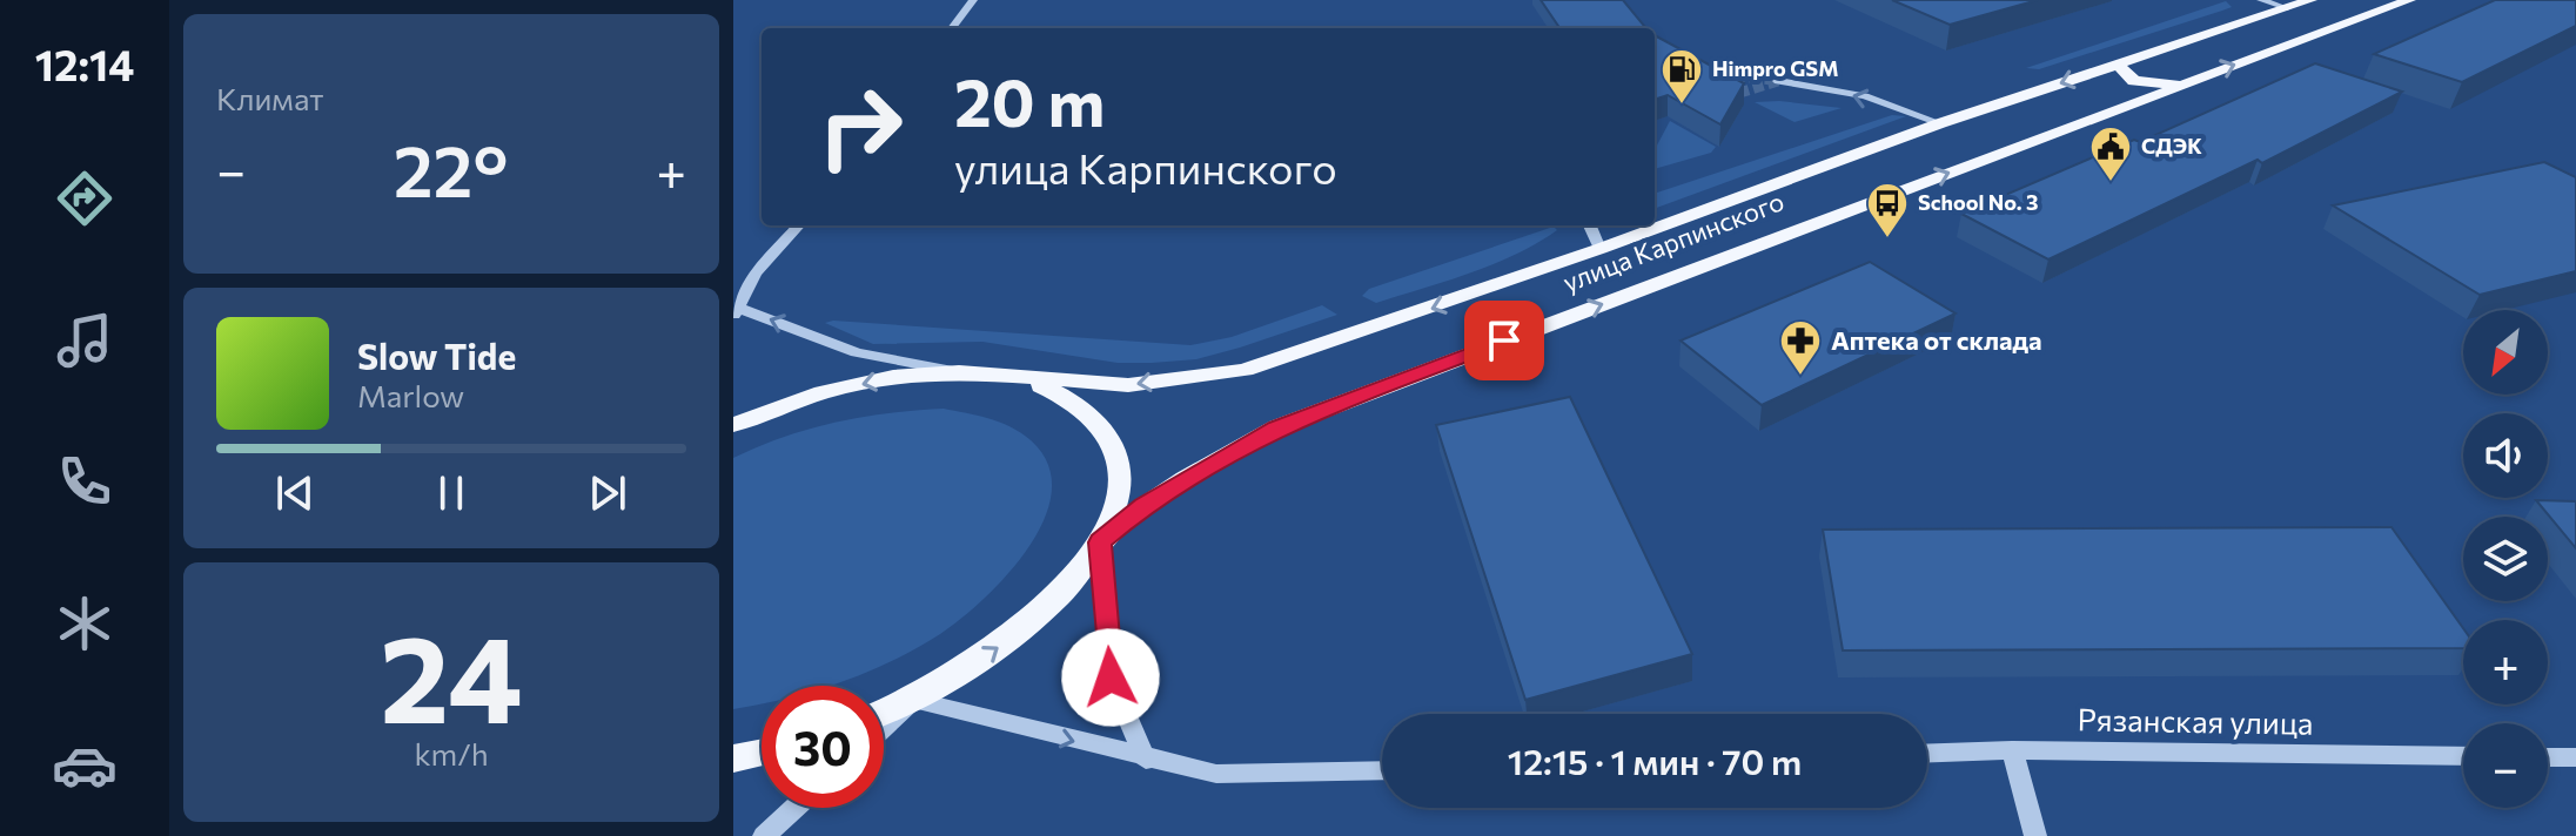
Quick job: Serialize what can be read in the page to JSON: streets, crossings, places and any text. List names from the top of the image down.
{
  "streets": {
    "main road": ["улица Карпинского"],
    "street": ["Рязанская улица"]
  },
  "places": {
    "fuel station": ["Himpro GSM"],
    "public building": ["СДЭК"],
    "bus stop": ["School No. 3"],
    "pharmacy": ["Аптека от склада"]
  },
  "north": "bottom left",
  "page": {
    "tabs": "12:14",
    "tile": [
      "Климат",
      ["24", "km/h"]
    ],
    "turn": ["20 m", "улица Карпинского"],
    "heat": ["−", "22°", "+"],
    "map_buttons": ["+", "−"],
    "song": ["Slow Tide", "Marlow"],
    "limit": "30",
    "trip": "12:15 · 1 мин · 70 m"
  }
}
